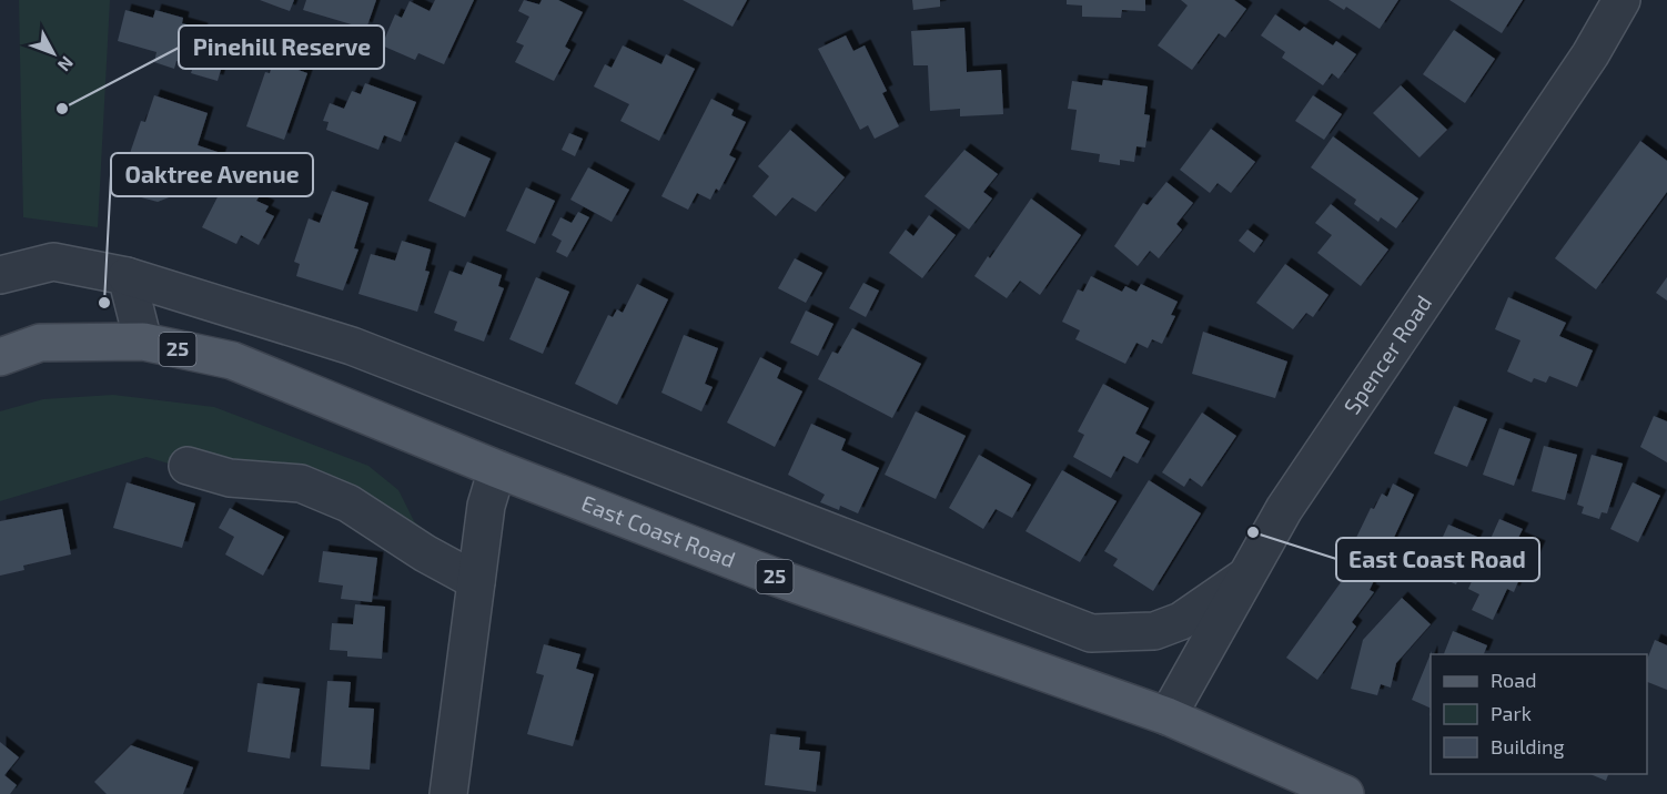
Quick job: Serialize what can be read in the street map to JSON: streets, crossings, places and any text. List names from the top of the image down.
{
  "streets": {
    "main road": ["25", "East Coast Road"],
    "street": ["Spencer Road"]
  },
  "crossings": [
    ["Spencer Road", "East Coast Road"]
  ],
  "places": ["Pinehill Reserve", "Oaktree Avenue", "East Coast Road"],
  "legend": ["Road", "Park", "Building"],
  "north": "bottom right"
}
